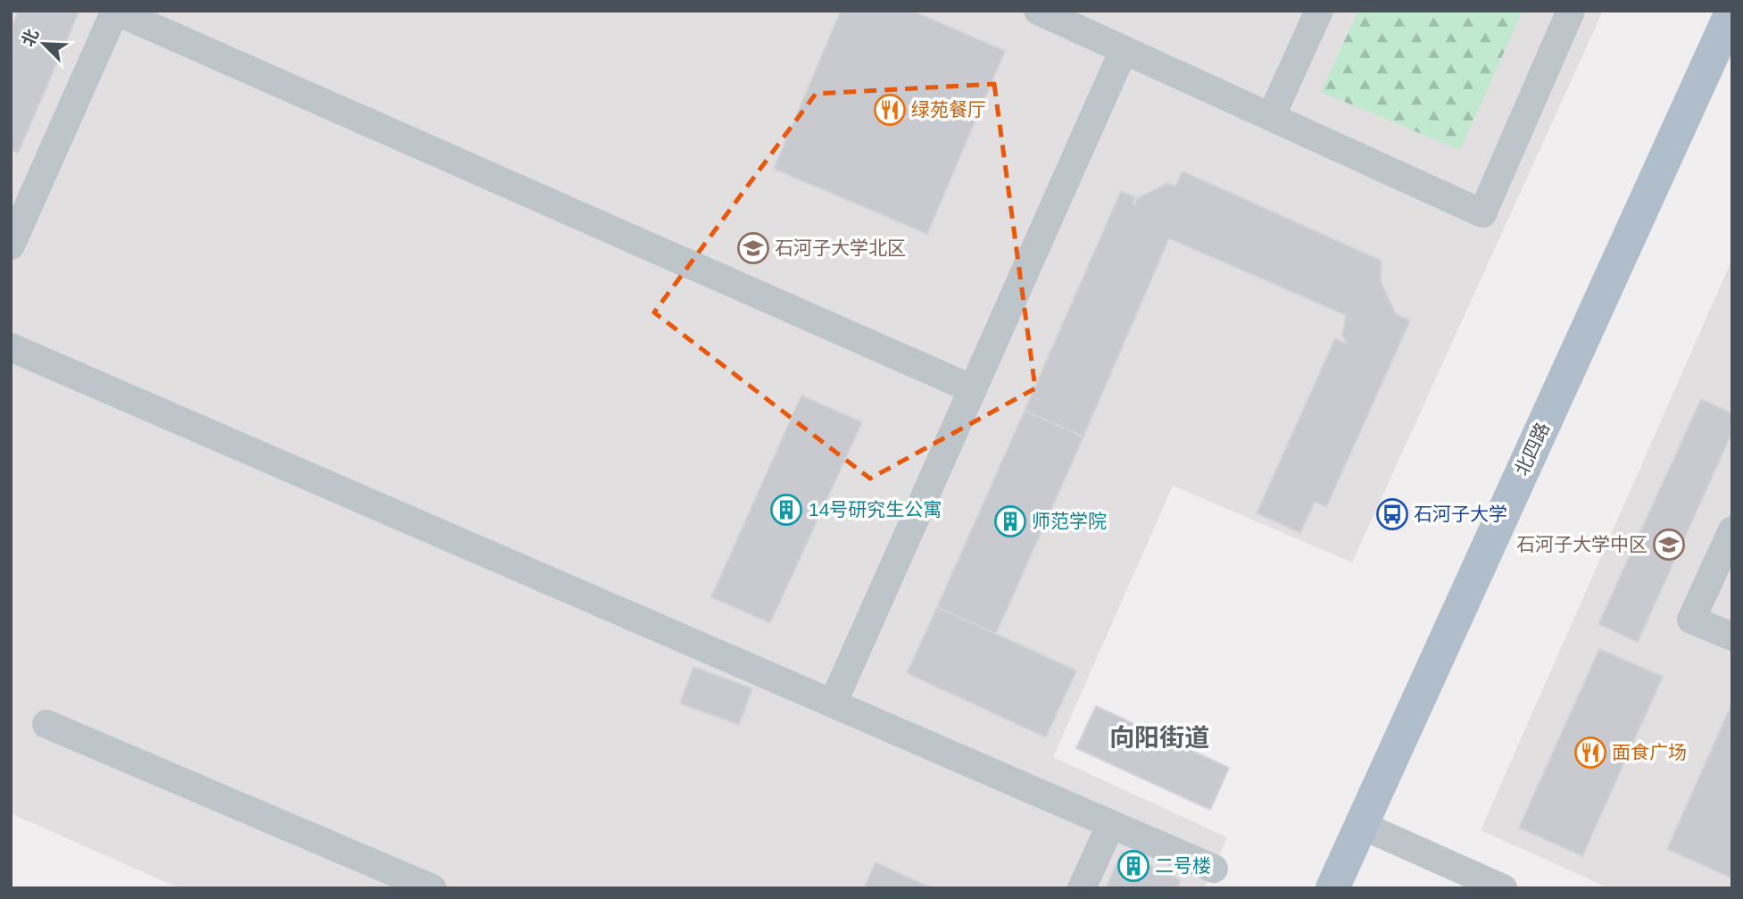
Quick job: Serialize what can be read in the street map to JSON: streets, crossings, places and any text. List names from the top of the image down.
{
  "streets": {
    "main road": ["北四路"]
  },
  "districts": ["向阳街道"],
  "places": {
    "restaurant": ["绿苑餐厅", "面食广场"],
    "school or university": ["石河子大学北区", "石河子大学中区"],
    "building": ["14号研究生公寓", "师范学院", "二号楼"],
    "bus stop": ["石河子大学"]
  },
  "north": "top left"
}
